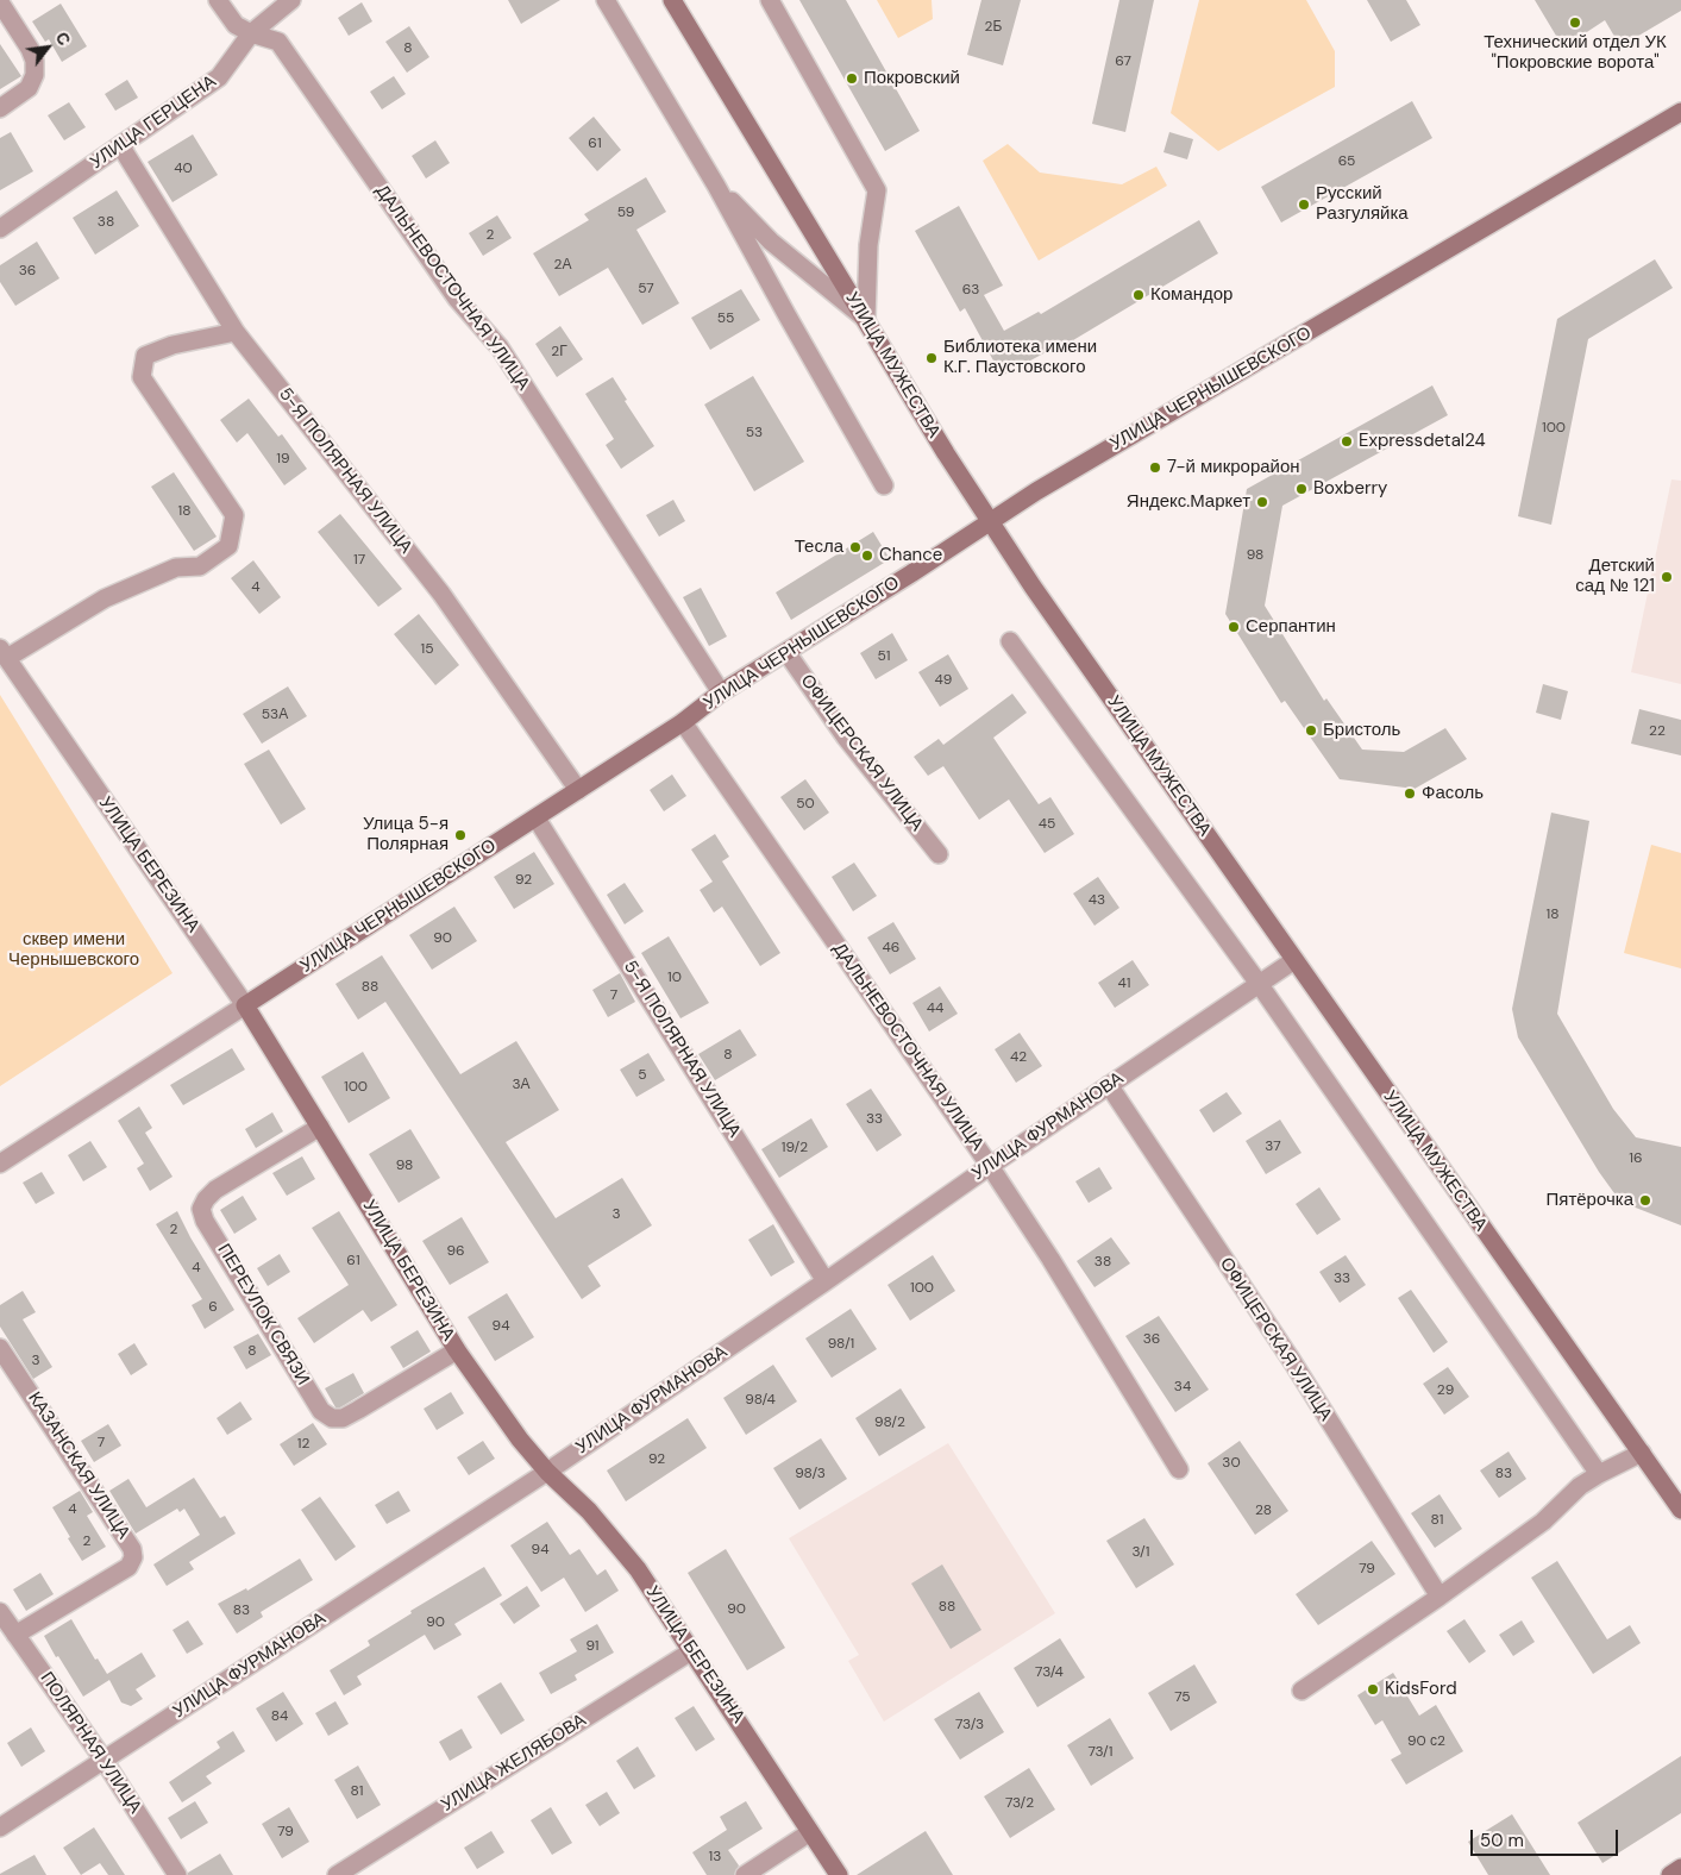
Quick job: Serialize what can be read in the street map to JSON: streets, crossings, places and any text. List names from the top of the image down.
{
  "streets": {
    "street": [
      "УЛИЦА ГЕРЦЕНА",
      "ДАЛЬНЕВОСТОЧНАЯ УЛИЦА",
      "УЛИЦА МУЖЕСТВА",
      "УЛИЦА ЧЕРНЫШЕВСКОГО",
      "5-Я ПОЛЯРНАЯ УЛИЦА",
      "ОФИЦЕРСКАЯ УЛИЦА",
      "УЛИЦА БЕРЕЗИНА",
      "УЛИЦА ФУРМАНОВА",
      "ПЕРЕУЛОК СВЯЗИ",
      "КАЗАНСКАЯ УЛИЦА",
      "ПОЛЯРНАЯ УЛИЦА",
      "УЛИЦА ЖЕЛЯБОВА"
    ]
  },
  "crossings": [
    ["УЛИЦА ГЕРЦЕНА", "ДАЛЬНЕВОСТОЧНАЯ УЛИЦА"],
    ["УЛИЦА ГЕРЦЕНА", "5-Я ПОЛЯРНАЯ УЛИЦА"],
    ["ДАЛЬНЕВОСТОЧНАЯ УЛИЦА", "УЛИЦА ЧЕРНЫШЕВСКОГО"],
    ["ДАЛЬНЕВОСТОЧНАЯ УЛИЦА", "УЛИЦА ФУРМАНОВА"],
    ["УЛИЦА МУЖЕСТВА", "УЛИЦА ЧЕРНЫШЕВСКОГО"],
    ["УЛИЦА МУЖЕСТВА", "УЛИЦА ФУРМАНОВА"],
    ["УЛИЦА ЧЕРНЫШЕВСКОГО", "5-Я ПОЛЯРНАЯ УЛИЦА"],
    ["УЛИЦА ЧЕРНЫШЕВСКОГО", "ОФИЦЕРСКАЯ УЛИЦА"],
    ["УЛИЦА ЧЕРНЫШЕВСКОГО", "УЛИЦА БЕРЕЗИНА"],
    ["5-Я ПОЛЯРНАЯ УЛИЦА", "УЛИЦА ФУРМАНОВА"],
    ["ОФИЦЕРСКАЯ УЛИЦА", "УЛИЦА ФУРМАНОВА"],
    ["УЛИЦА БЕРЕЗИНА", "УЛИЦА ФУРМАНОВА"],
    ["УЛИЦА БЕРЕЗИНА", "ПЕРЕУЛОК СВЯЗИ"],
    ["УЛИЦА БЕРЕЗИНА", "УЛИЦА ЖЕЛЯБОВА"],
    ["УЛИЦА ФУРМАНОВА", "ПОЛЯРНАЯ УЛИЦА"],
    ["КАЗАНСКАЯ УЛИЦА", "ПОЛЯРНАЯ УЛИЦА"]
  ],
  "parks": ["сквер имени Чернышевского"],
  "places": [
    "Технический отдел УК \"Покровские ворота\"",
    "Покровский",
    "Русский Разгуляйка",
    "Командор",
    "Библиотека имени К.Г. Паустовского",
    "Expressdetal24",
    "7-й микрорайон",
    "Boxberry",
    "Яндекс.Маркет",
    "Тесла",
    "Chance",
    "Детский сад № 121",
    "Серпантин",
    "Бристоль",
    "Фасоль",
    "Улица 5-я Полярная",
    "Пятёрочка",
    "KidsFord"
  ],
  "house_numbers": [
    "2Б",
    "8",
    "67",
    "61",
    "65",
    "40",
    "59",
    "38",
    "2",
    "2А",
    "36",
    "57",
    "63",
    "55",
    "2Г",
    "100",
    "53",
    "19",
    "18",
    "98",
    "17",
    "4",
    "15",
    "51",
    "49",
    "53А",
    "22",
    "50",
    "45",
    "92",
    "43",
    "18",
    "90",
    "46",
    "10",
    "41",
    "88",
    "7",
    "44",
    "8",
    "42",
    "5",
    "3А",
    "100",
    "33",
    "37",
    "19/2",
    "16",
    "98",
    "3",
    "2",
    "96",
    "61",
    "38",
    "4",
    "33",
    "100",
    "6",
    "94",
    "36",
    "98/1",
    "8",
    "3",
    "34",
    "29",
    "98/4",
    "98/2",
    "7",
    "12",
    "92",
    "30",
    "98/3",
    "83",
    "4",
    "28",
    "81",
    "2",
    "94",
    "3/1",
    "79",
    "88",
    "90",
    "83",
    "90",
    "91",
    "73/4",
    "75",
    "84",
    "73/3",
    "90 с2",
    "73/1",
    "81",
    "73/2",
    "79",
    "13"
  ],
  "scale_bar": "50 m",
  "north": "top right"
}
